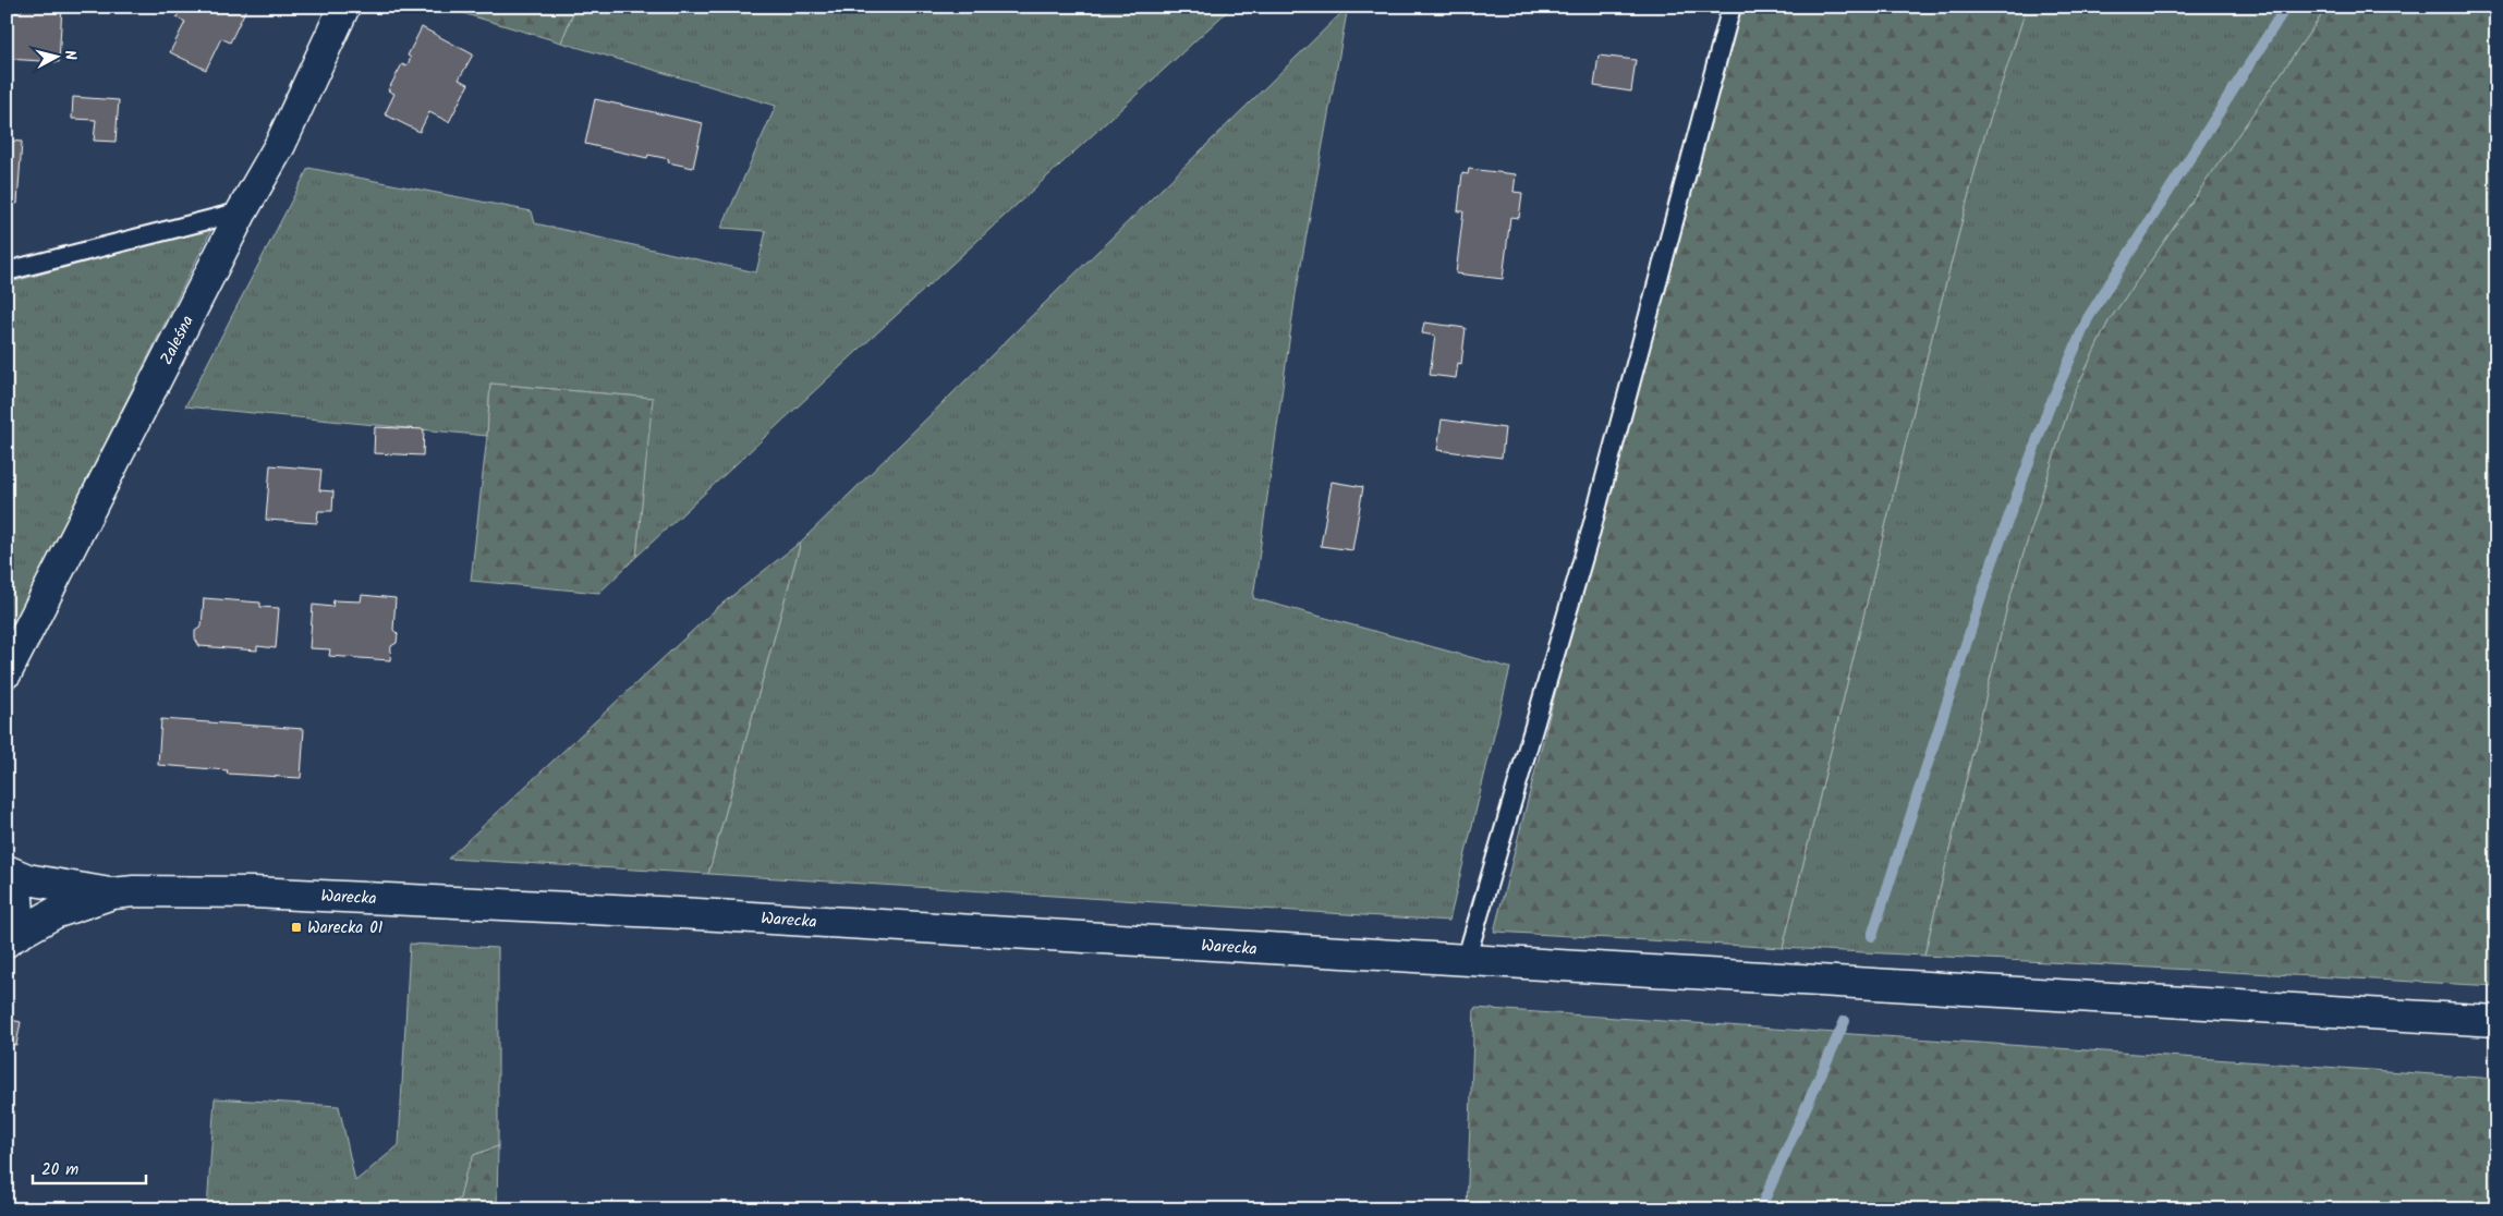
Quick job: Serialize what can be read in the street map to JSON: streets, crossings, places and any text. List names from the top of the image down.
{
  "streets": {
    "street": ["Zaleśna", "Warecka"]
  },
  "places": {
    "transit": ["Warecka 01"]
  },
  "scale_bar": "20 m",
  "north": "right"
}
